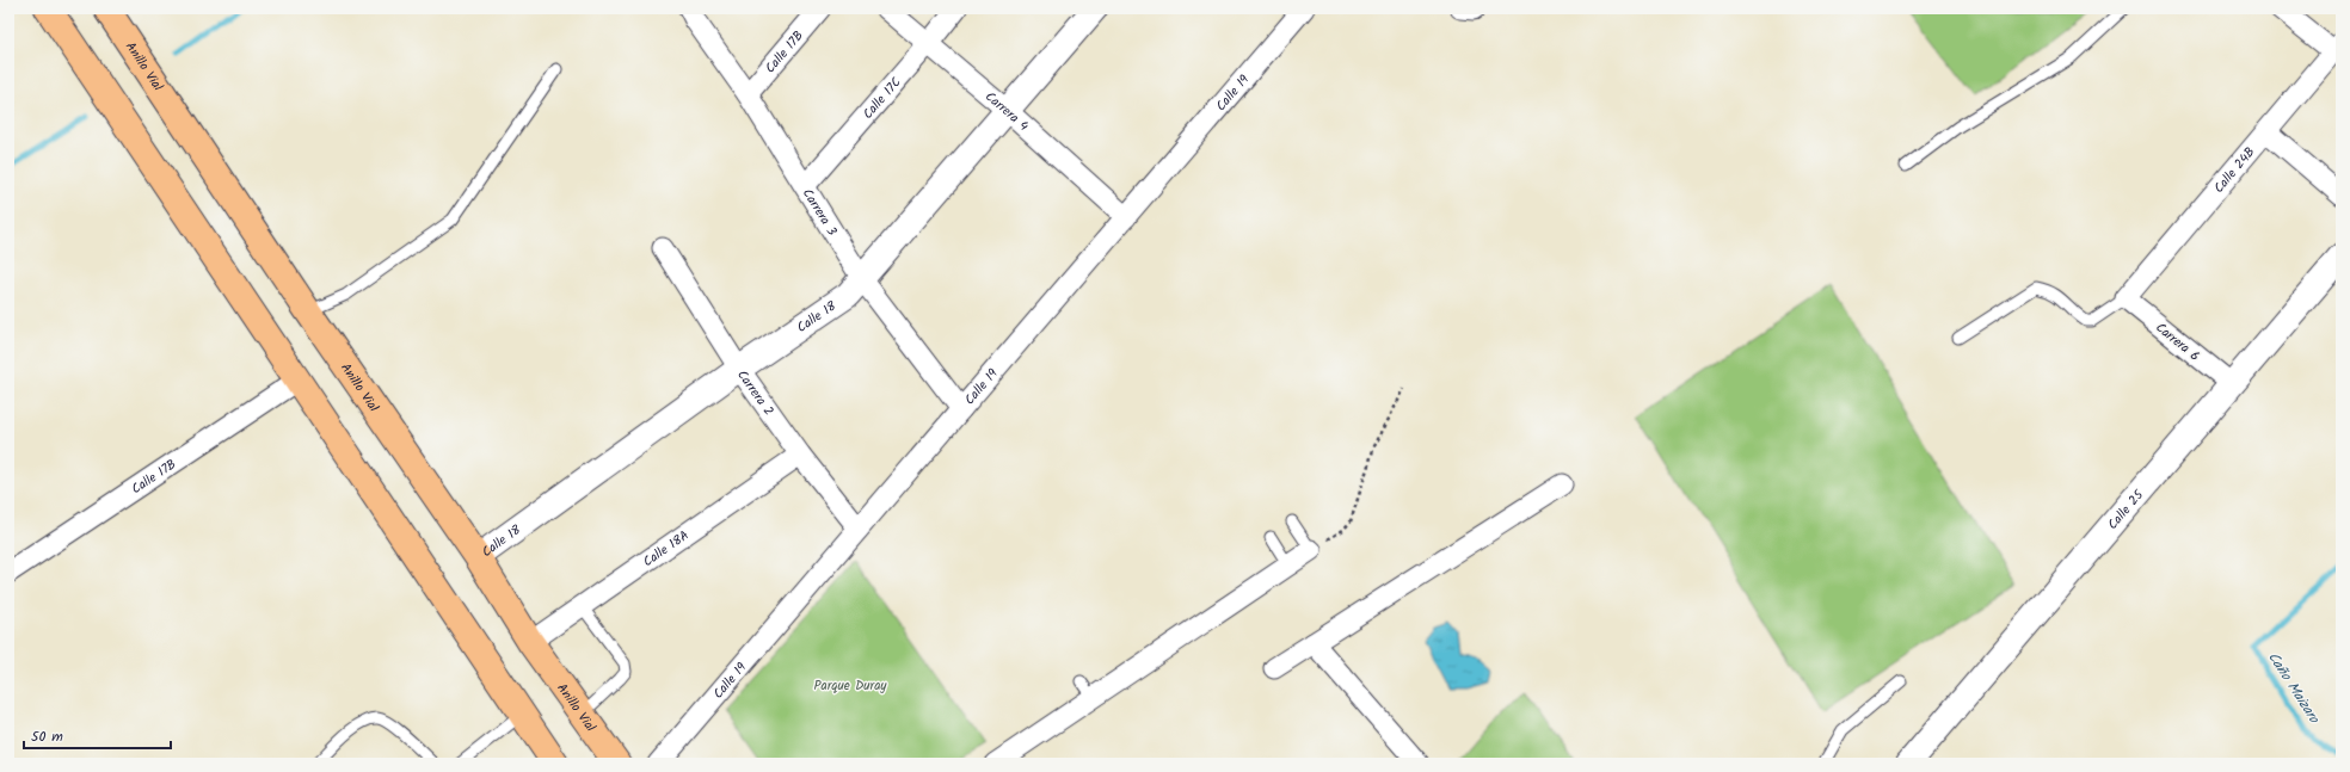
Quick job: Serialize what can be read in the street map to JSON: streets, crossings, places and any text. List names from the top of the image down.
{
  "streets": {
    "highway": ["Anillo Vial"],
    "street": [
      "Calle 17B",
      "Calle 19",
      "Calle 17C",
      "Carrera 4",
      "Calle 24B",
      "Carrera 3",
      "Calle 18",
      "Carrera 6",
      "Carrera 2",
      "Calle 25",
      "Calle 18A"
    ]
  },
  "crossings": [
    ["Calle 17B", "Carrera 3"],
    ["Anillo Vial", "Calle 18"],
    ["Anillo Vial", "Calle 18A"],
    ["Calle 19", "Carrera 4"],
    ["Calle 19", "Carrera 3"],
    ["Calle 19", "Carrera 2"],
    ["Calle 17C", "Carrera 4"],
    ["Calle 17C", "Carrera 3"],
    ["Carrera 4", "Calle 18"],
    ["Calle 24B", "Carrera 6"],
    ["Carrera 3", "Calle 18"],
    ["Calle 18", "Carrera 2"],
    ["Carrera 6", "Calle 25"],
    ["Carrera 2", "Calle 18A"]
  ],
  "water": ["Caño Maizaro"],
  "parks": ["Parque Duray"],
  "scale_bar": "50 m"
}
